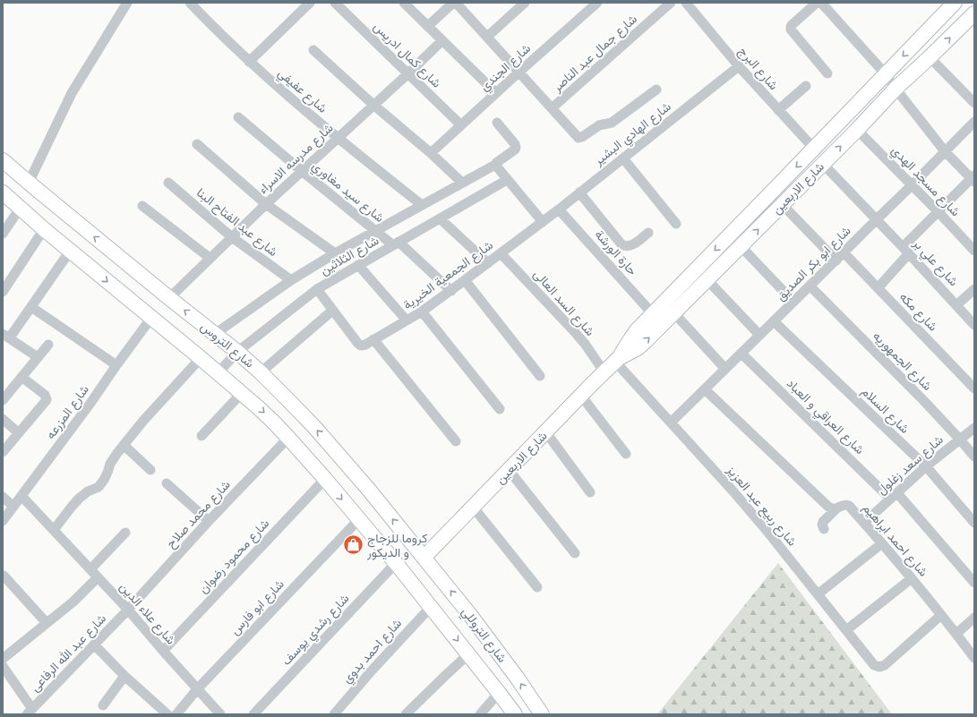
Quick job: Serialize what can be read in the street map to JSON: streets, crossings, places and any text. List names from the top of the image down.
{
  "streets": {
    "street": [
      "شارع جمال عبد الناصر",
      "شارع كمال ادريس",
      "شارع الجندي",
      "شارع البرج",
      "شارع عفيفي",
      "شارع الهادي البشير",
      "شارع مدرسه الاسراء",
      "شارع مسجد الهدي",
      "شارع الاربعين",
      "شارع سيد مغاوري",
      "شارع عبد الفتاح البنا",
      "حارة الورشة",
      "شارع الثلاثين",
      "شارع علي بر",
      "شارع ابو بكر الصديق",
      "شارع الجمعية الخيرية",
      "شارع السد العالى",
      "شارع مكه",
      "شارع التروس",
      "شارع الجمهوريه",
      "شارع السلام",
      "شارع المزرعه",
      "شارع العراقي و العباد",
      "شارع سعد زغلول",
      "شارع ربيع عبد العزيز",
      "شارع محمد صلاح",
      "شارع احمد ابراهيم",
      "شارع محمود رضوان",
      "شارع ابو فارس",
      "شارع علاء الدين",
      "شارع رشدي يوسف",
      "شارع التروللي",
      "شارع احمد بدوي",
      "شارع عبد الله الرفاعى"
    ]
  },
  "crossings": [
    ["شارع كمال ادريس", "شارع الجندي"],
    ["شارع كمال ادريس", "شارع مدرسه الاسراء"],
    ["شارع البرج", "شارع الهادي البشير"],
    ["شارع البرج", "شارع الاربعين"],
    ["شارع عفيفي", "شارع مدرسه الاسراء"],
    ["شارع عفيفي", "شارع الثلاثين"],
    ["شارع الهادي البشير", "حارة الورشة"],
    ["شارع الهادي البشير", "شارع الجمعية الخيرية"],
    ["شارع مدرسه الاسراء", "شارع سيد مغاوري"],
    ["شارع مدرسه الاسراء", "شارع عبد الفتاح البنا"],
    ["شارع مدرسه الاسراء", "شارع التروس"],
    ["شارع مسجد الهدي", "شارع الاربعين"],
    ["شارع مسجد الهدي", "شارع ابو بكر الصديق"],
    ["شارع الاربعين", "حارة الورشة"],
    ["شارع الاربعين", "شارع علي بر"],
    ["شارع الاربعين", "شارع السد العالى"],
    ["شارع الاربعين", "شارع التروس"],
    ["شارع الاربعين", "شارع ربيع عبد العزيز"],
    ["شارع الاربعين", "شارع التروللي"],
    ["شارع سيد مغاوري", "شارع الثلاثين"],
    ["شارع سيد مغاوري", "شارع الجمعية الخيرية"],
    ["شارع عبد الفتاح البنا", "شارع الثلاثين"],
    ["شارع الثلاثين", "شارع التروس"],
    ["شارع علي بر", "شارع ابو بكر الصديق"],
    ["شارع ابو بكر الصديق", "شارع مكه"],
    ["شارع ابو بكر الصديق", "شارع الجمهوريه"],
    ["شارع ابو بكر الصديق", "شارع السلام"],
    ["شارع ابو بكر الصديق", "شارع العراقي و العباد"],
    ["شارع ابو بكر الصديق", "شارع ربيع عبد العزيز"],
    ["شارع ابو بكر الصديق", "شارع احمد ابراهيم"],
    ["شارع الجمعية الخيرية", "شارع السد العالى"],
    ["شارع التروس", "شارع التروللي"],
    ["شارع الجمهوريه", "شارع سعد زغلول"],
    ["شارع السلام", "شارع سعد زغلول"],
    ["شارع المزرعه", "شارع علاء الدين"],
    ["شارع العراقي و العباد", "شارع سعد زغلول"],
    ["شارع سعد زغلول", "شارع احمد ابراهيم"],
    ["شارع ربيع عبد العزيز", "شارع احمد ابراهيم"],
    ["شارع محمد صلاح", "شارع علاء الدين"],
    ["شارع محمد صلاح", "شارع عبد الله الرفاعى"],
    ["شارع محمود رضوان", "شارع علاء الدين"],
    ["شارع ابو فارس", "شارع علاء الدين"],
    ["شارع علاء الدين", "شارع عبد الله الرفاعى"],
    ["شارع رشدي يوسف", "شارع التروللي"],
    ["شارع التروللي", "شارع احمد بدوي"]
  ],
  "places": {
    "shop": ["كروما للزجاج و الديكور"]
  }
}
